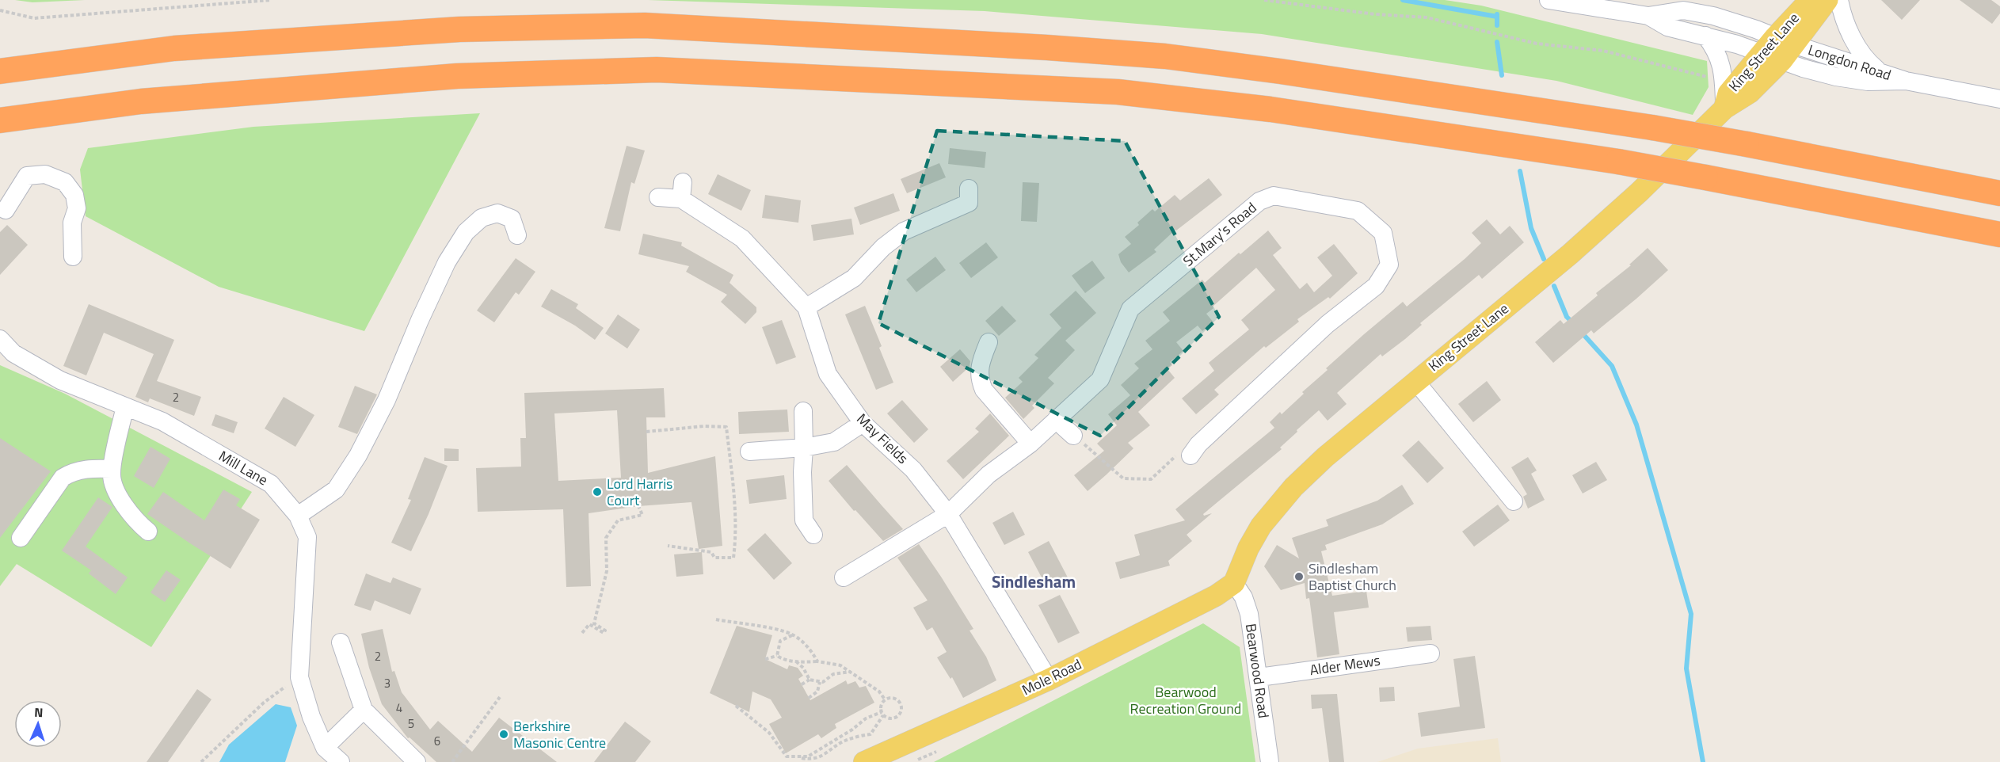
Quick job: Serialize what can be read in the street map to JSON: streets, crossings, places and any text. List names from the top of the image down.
{
  "streets": {
    "main road": ["King Street Lane", "Mole Road"],
    "street": [
      "Longdon Road",
      "St.Mary's Road",
      "May Fields",
      "Mill Lane",
      "Alder Mews",
      "Bearwood Road"
    ]
  },
  "crossings": [
    ["King Street Lane", "Longdon Road"],
    ["King Street Lane", "Bearwood Road"],
    ["King Street Lane", "Mole Road"],
    ["St.Mary's Road", "May Fields"],
    ["May Fields", "Mole Road"],
    ["Alder Mews", "Bearwood Road"],
    ["Bearwood Road", "Mole Road"]
  ],
  "districts": ["Sindlesham"],
  "parks": ["Bearwood Recreation Ground"],
  "places": ["Lord Harris Court", "Sindlesham Baptist Church", "Berkshire Masonic Centre"],
  "house_numbers": [
    "2",
    "2",
    "3",
    "4",
    "5",
    "6"
  ],
  "north": "top"
}
